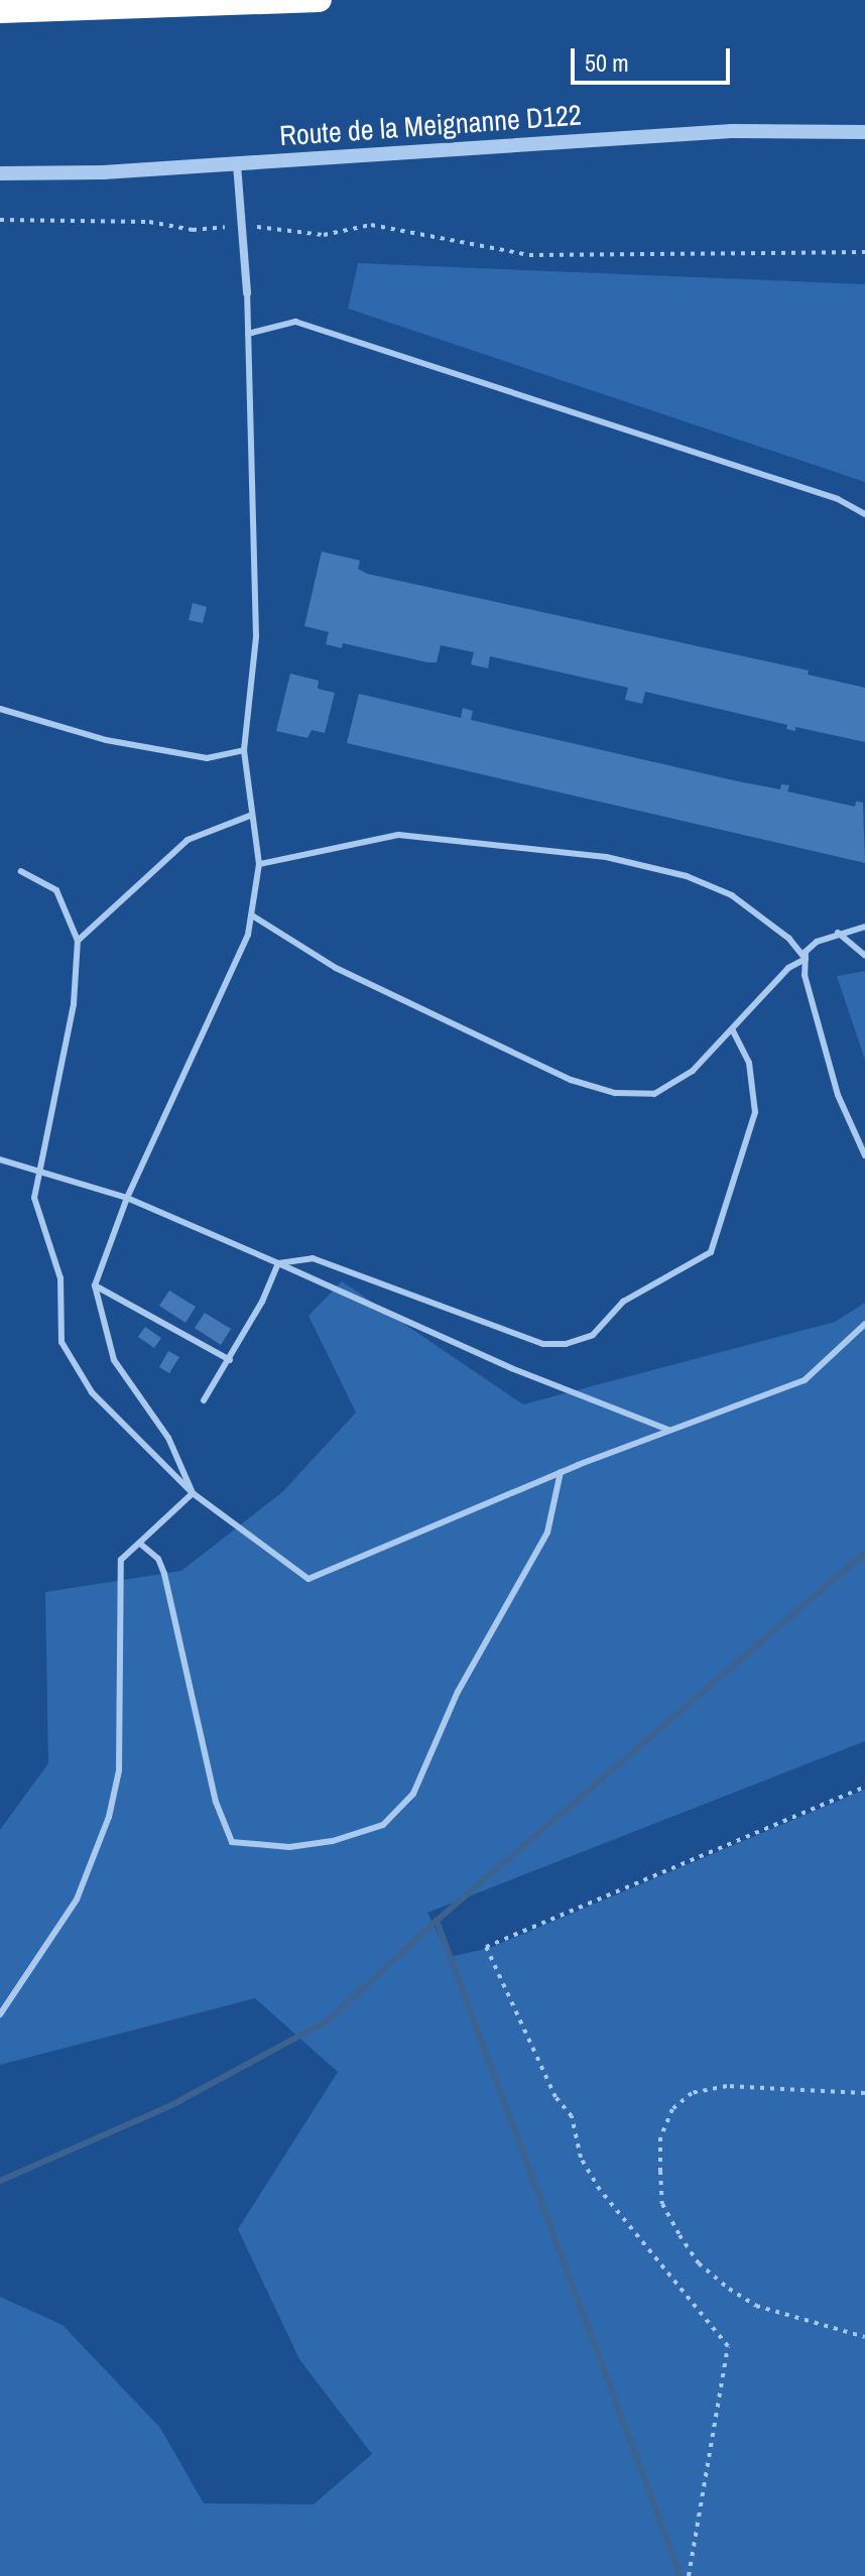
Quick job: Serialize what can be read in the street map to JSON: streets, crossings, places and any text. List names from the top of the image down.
{
  "streets": {
    "street": ["Route de la Meignanne D122"]
  },
  "scale_bar": "50 m"
}
